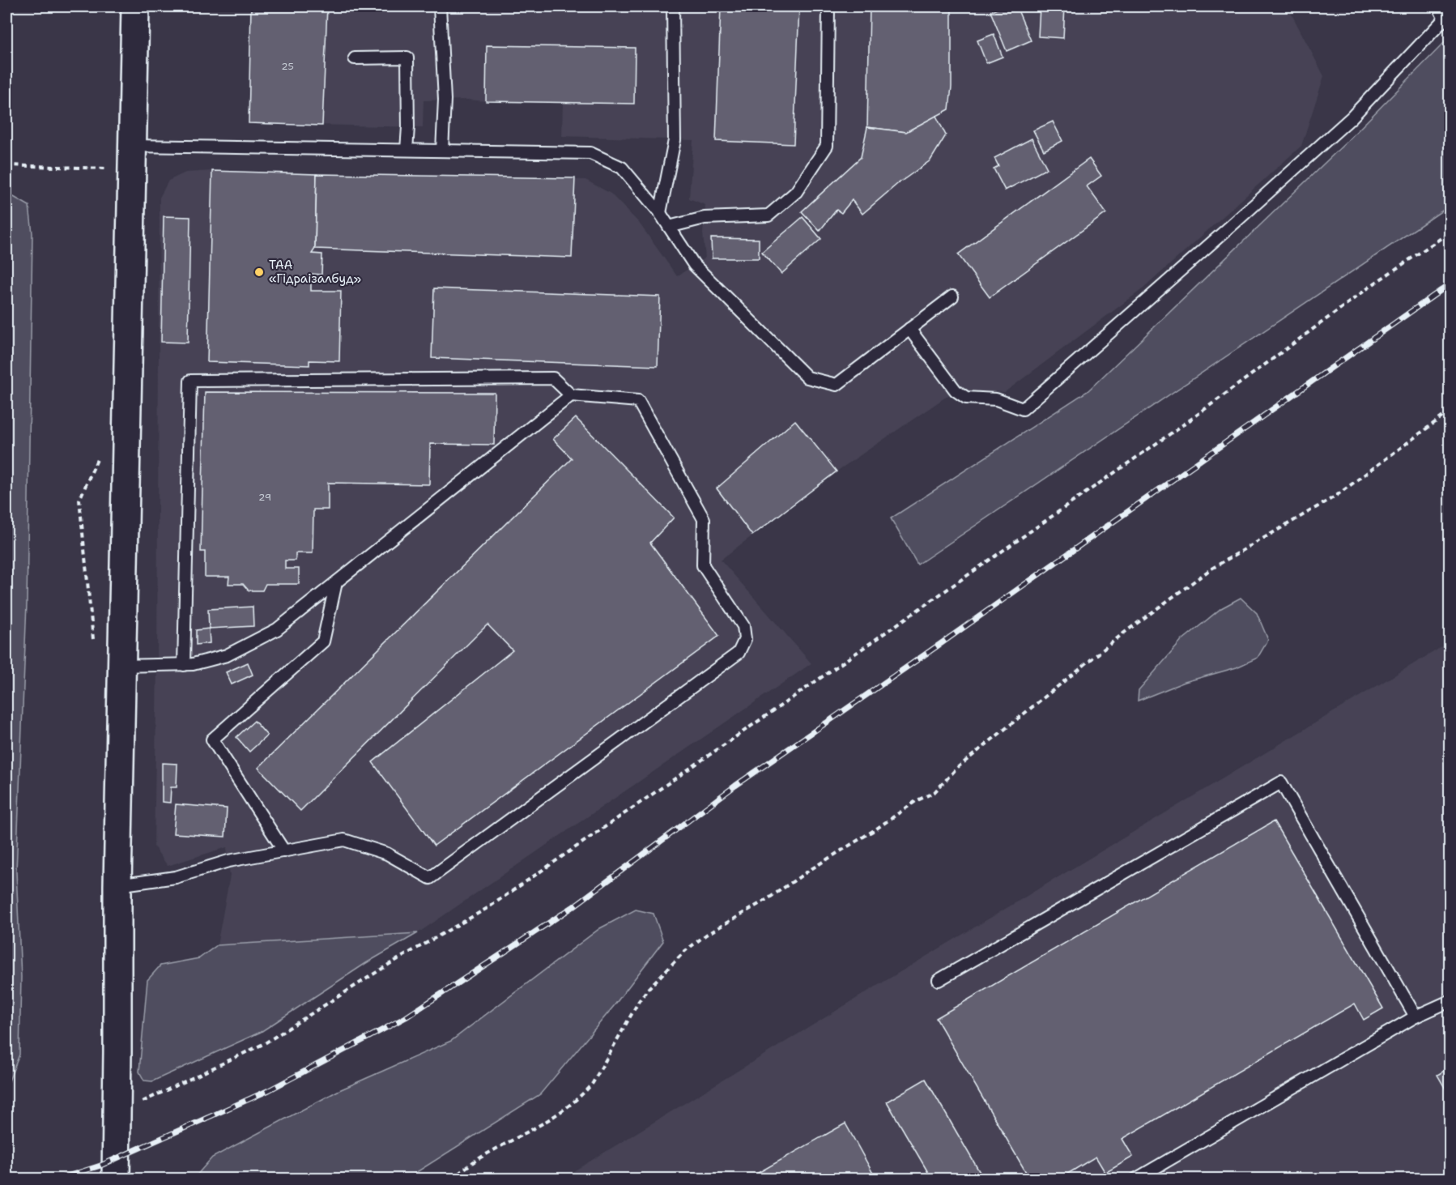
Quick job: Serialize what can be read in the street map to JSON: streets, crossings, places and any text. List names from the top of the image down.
{
  "places": ["ТАА «Гідраізалбуд»"],
  "house_numbers": ["25", "29"]
}
